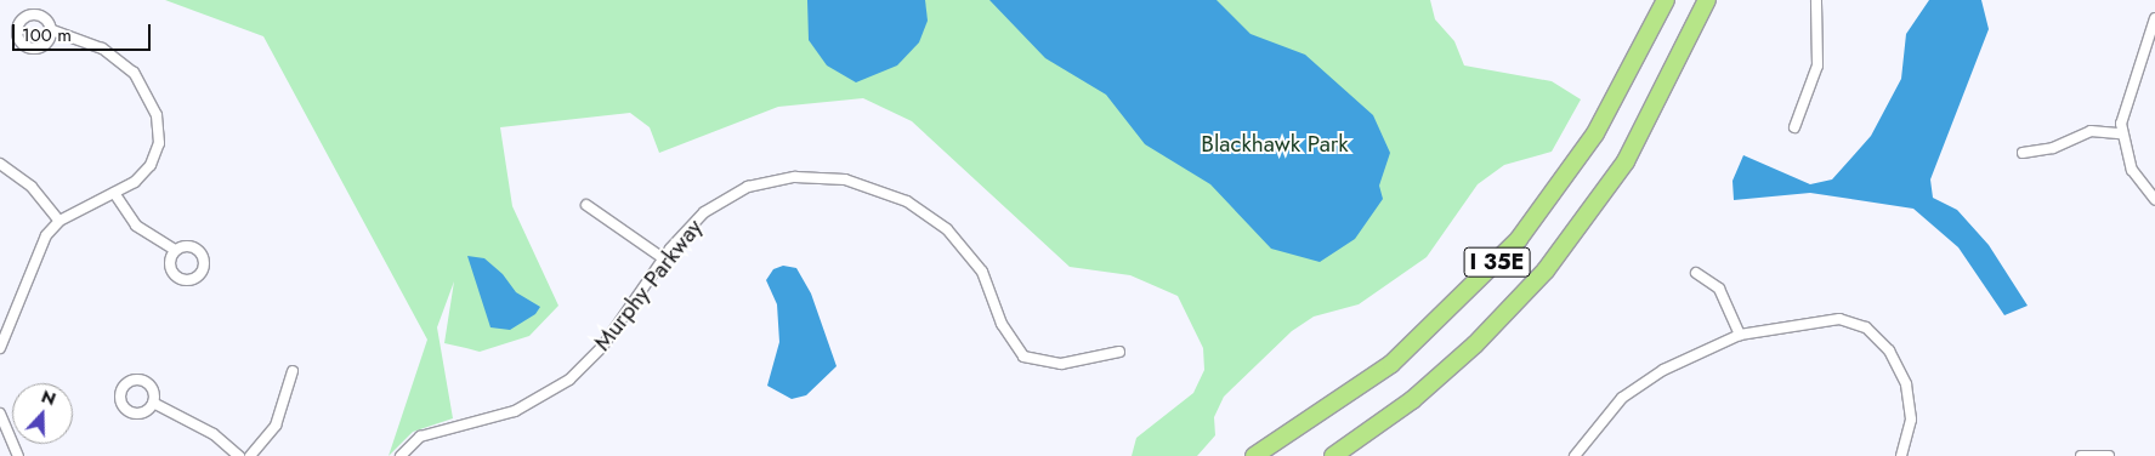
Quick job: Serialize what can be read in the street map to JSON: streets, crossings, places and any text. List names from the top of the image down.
{
  "streets": {
    "highway": ["I 35E"],
    "street": ["Murphy Parkway"]
  },
  "parks": ["Blackhawk Park"],
  "scale_bar": "100 m",
  "north": "top"
}
